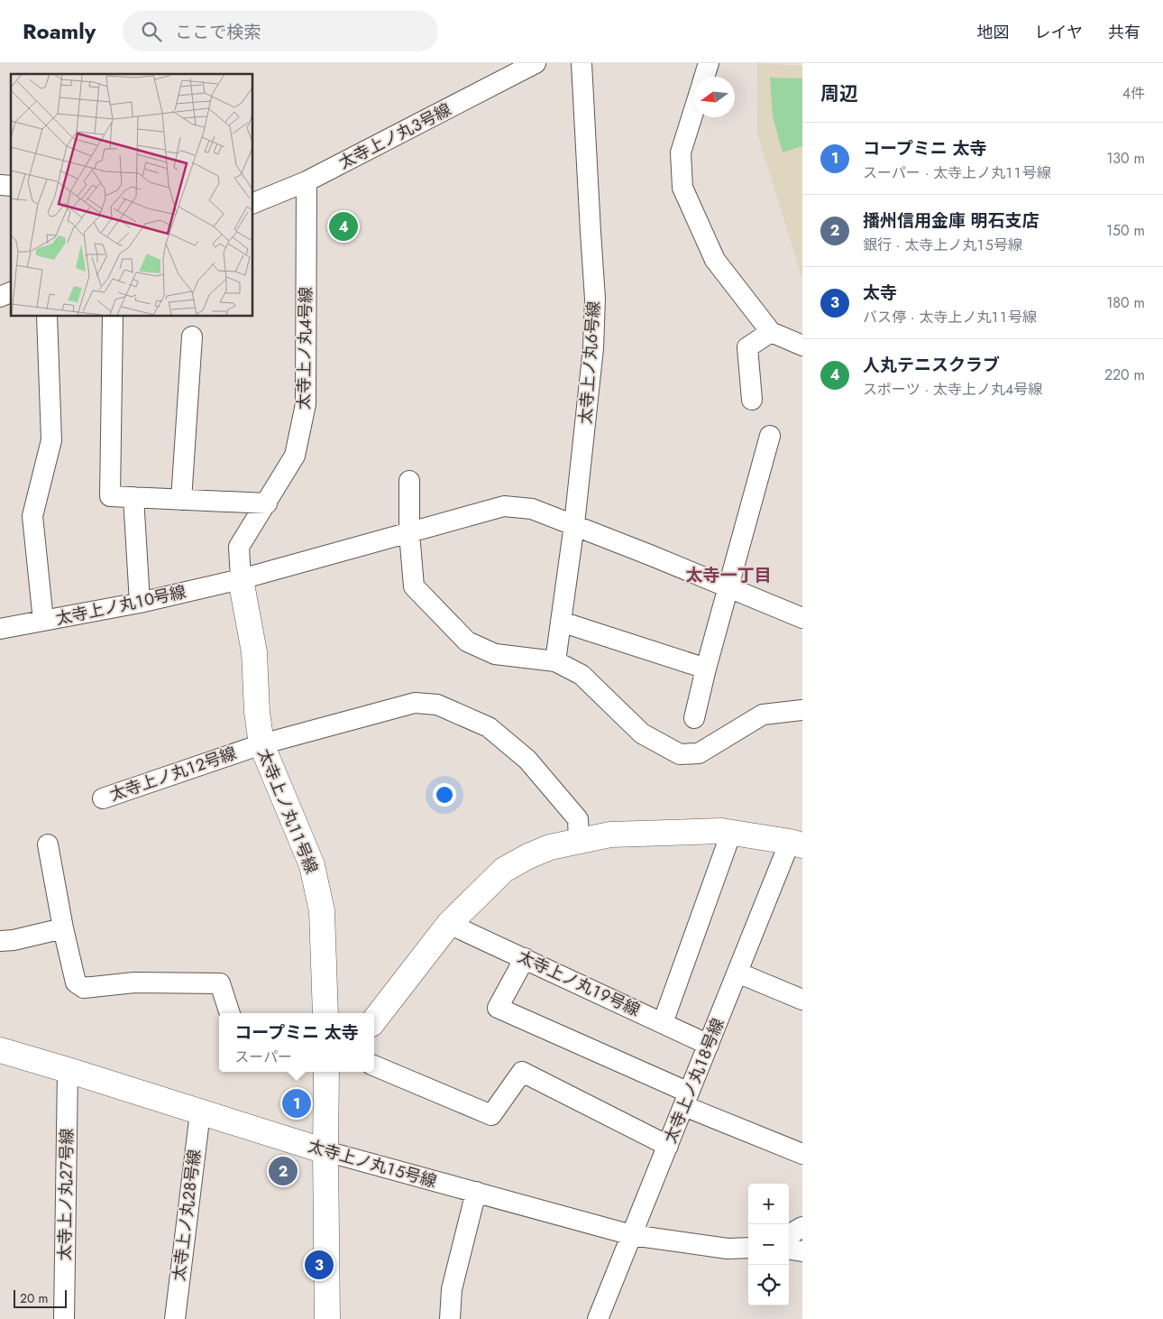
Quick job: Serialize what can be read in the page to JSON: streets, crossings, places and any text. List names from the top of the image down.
{
  "streets": {
    "street": [
      "太寺上ノ丸３号線",
      "太寺上ノ丸４号線",
      "太寺上ノ丸６号線",
      "太寺上ノ丸１０号線",
      "太寺上ノ丸１２号線",
      "太寺上ノ丸１１号線",
      "太寺上ノ丸１９号線",
      "太寺上ノ丸１８号線",
      "太寺上ノ丸１５号線",
      "太寺上ノ丸２７号線",
      "太寺上ノ丸２８号線"
    ]
  },
  "crossings": [
    ["太寺上ノ丸３号線", "太寺上ノ丸４号線"],
    ["太寺上ノ丸４号線", "太寺上ノ丸１０号線"],
    ["太寺上ノ丸４号線", "太寺上ノ丸１１号線"],
    ["太寺上ノ丸６号線", "太寺上ノ丸１０号線"],
    ["太寺上ノ丸１０号線", "太寺上ノ丸１１号線"],
    ["太寺上ノ丸１２号線", "太寺上ノ丸１１号線"],
    ["太寺上ノ丸１９号線", "太寺上ノ丸１８号線"],
    ["太寺上ノ丸１８号線", "太寺上ノ丸１５号線"],
    ["太寺上ノ丸１５号線", "太寺上ノ丸２７号線"],
    ["太寺上ノ丸１５号線", "太寺上ノ丸２８号線"]
  ],
  "districts": ["太寺一丁目"],
  "scale_bar": "20 m",
  "north": "left",
  "page": {
    "header": "Roamly",
    "search": "ここで検索",
    "nav": ["地図", "レイヤ", "共有"],
    "heading": ["周辺", "4件"],
    "list": [
      {
        "mark": "1",
        "name": "コープミニ 太寺",
        "note": "スーパー · 太寺上ノ丸１１号線",
        "value": "130 m"
      },
      {
        "mark": "2",
        "name": "播州信用金庫 明石支店",
        "note": "銀行 · 太寺上ノ丸１５号線",
        "value": "150 m"
      },
      {
        "mark": "3",
        "name": "太寺",
        "note": "バス停 · 太寺上ノ丸１１号線",
        "value": "180 m"
      },
      {
        "mark": "4",
        "name": "人丸テニスクラブ",
        "note": "スポーツ · 太寺上ノ丸４号線",
        "value": "220 m"
      }
    ],
    "pins": [
      "4",
      "1",
      "2",
      "3"
    ],
    "popup": ["コープミニ 太寺", "スーパー"],
    "map_buttons": ["+", "−"],
    "scale": "20 m"
  }
}
